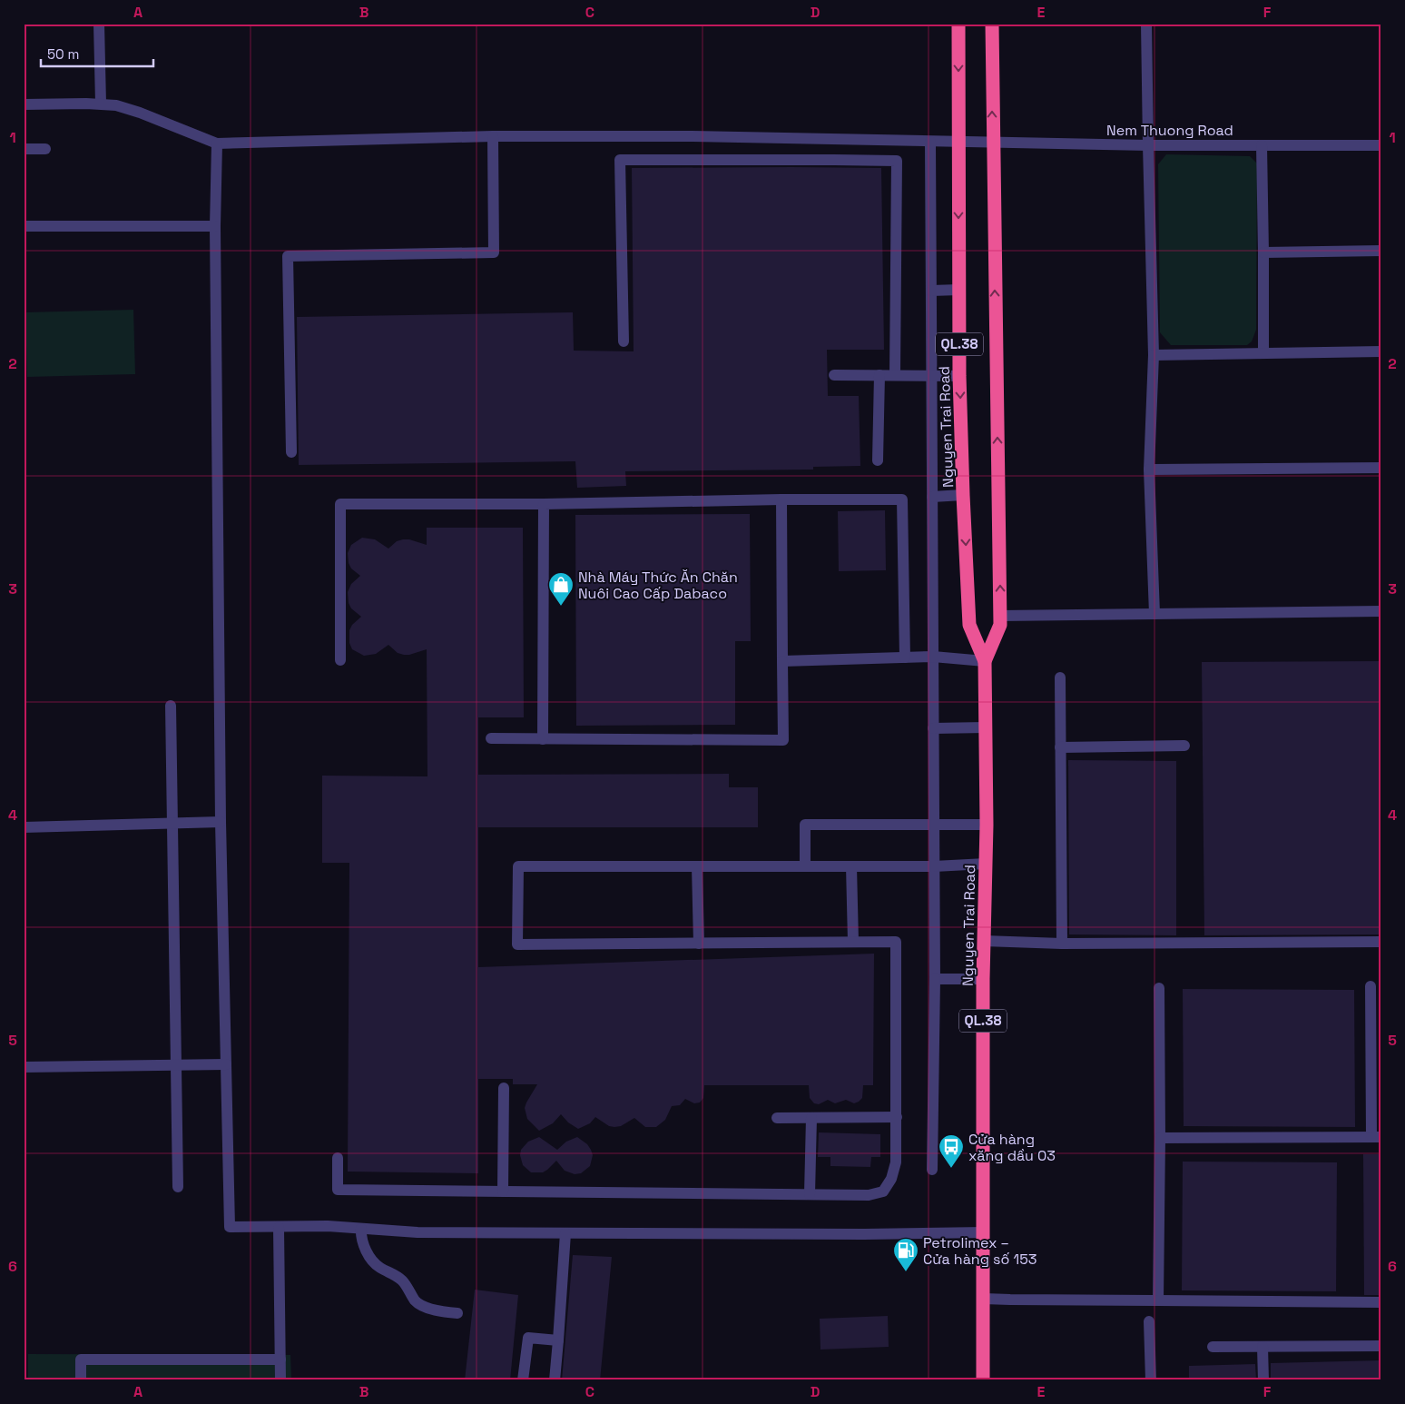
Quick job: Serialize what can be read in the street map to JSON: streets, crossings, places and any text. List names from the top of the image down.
{
  "streets": {
    "highway": ["QL.38", "Nguyen Trai Road"],
    "street": ["Nem Thuong Road"]
  },
  "crossings": [
    ["Nem Thuong Road", "Nguyen Trai Road"]
  ],
  "places": {
    "shop": ["Nhà Máy Thức Ăn Chăn Nuôi Cao Cấp Dabaco"],
    "bus stop": ["Cửa hàng xăng dầu 03"],
    "fuel station": ["Petrolimex – Cửa hàng số 153"]
  },
  "scale_bar": "50 m",
  "grid": {
    "columns": [
      "A",
      "B",
      "C",
      "D",
      "E",
      "F"
    ],
    "rows": [
      "1",
      "2",
      "3",
      "4",
      "5",
      "6"
    ]
  }
}
